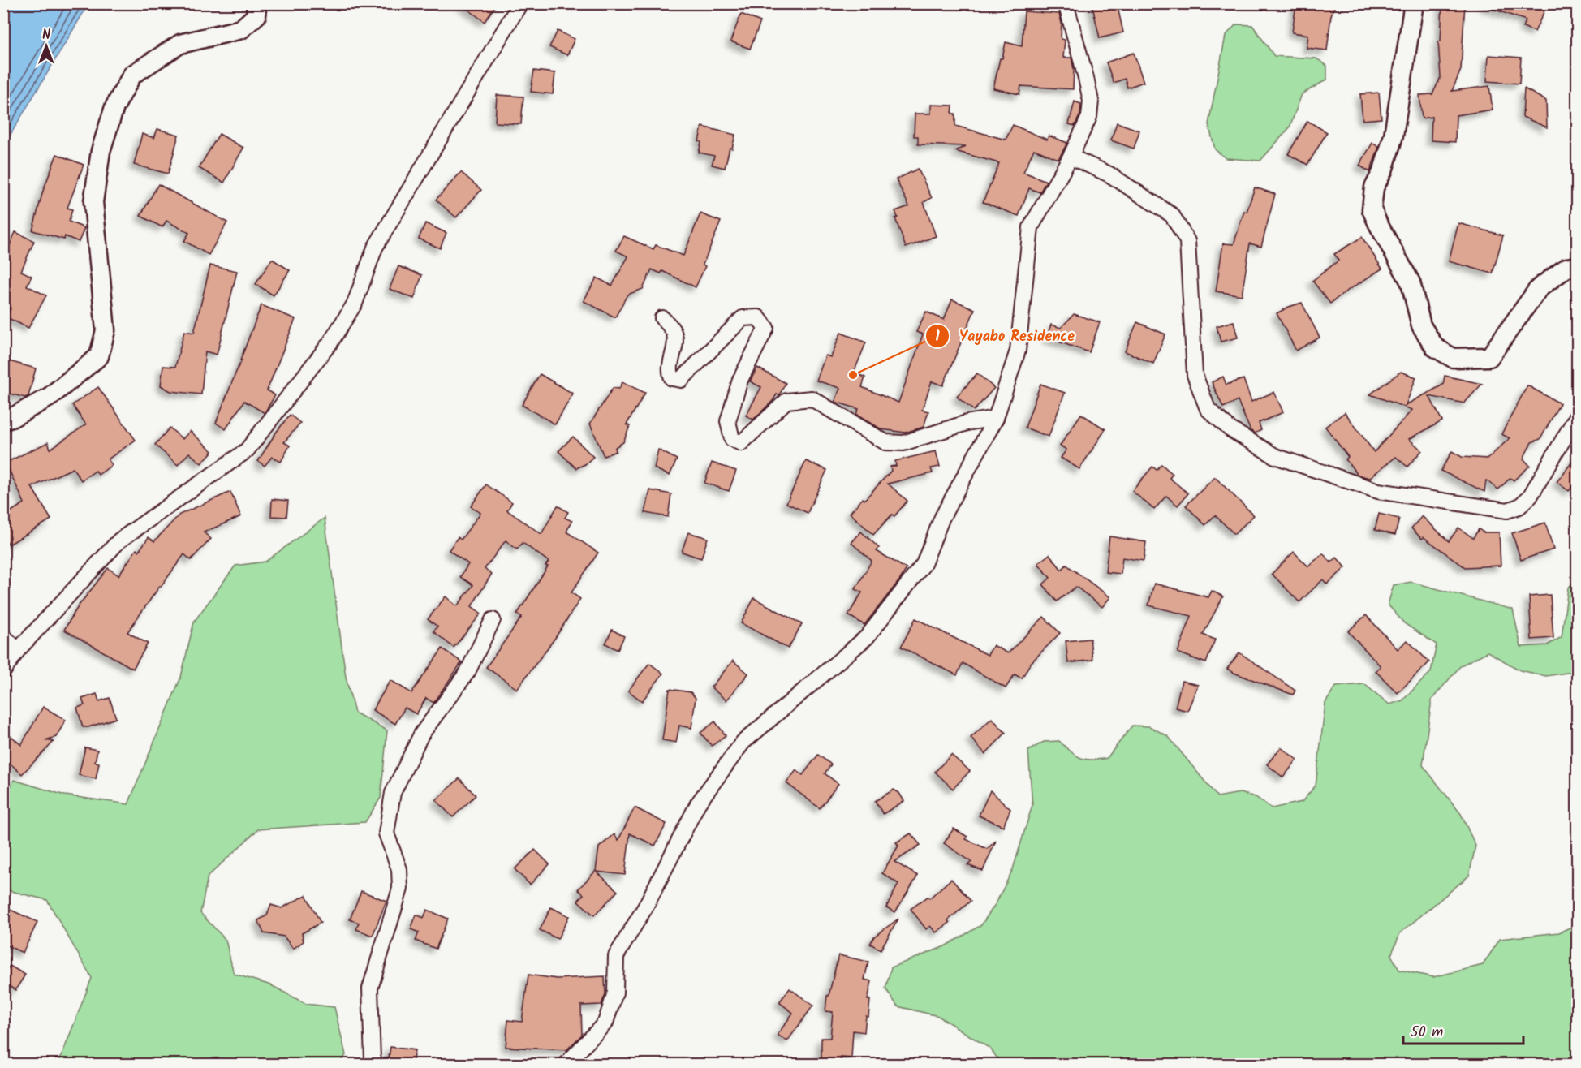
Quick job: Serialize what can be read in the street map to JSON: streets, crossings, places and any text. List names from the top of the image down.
{
  "places": ["Yayabo Residence"],
  "scale_bar": "50 m",
  "north": "top"
}
